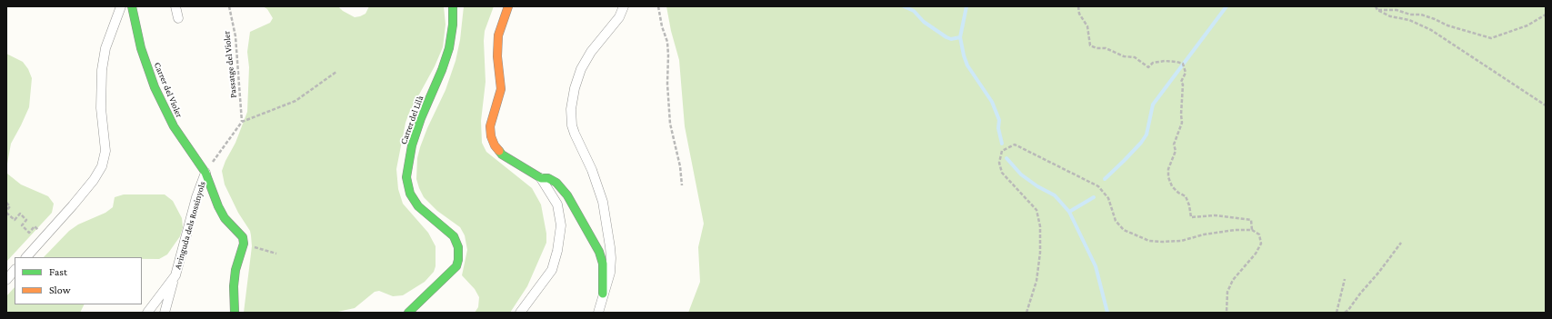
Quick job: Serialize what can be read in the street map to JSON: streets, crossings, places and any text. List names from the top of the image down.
{
  "streets": {
    "street": ["Carrer del Violer", "Carrer del Lilà", "Avinguda dels Rossinyols"],
    "path": ["Passatge del Violer"]
  },
  "crossings": [
    ["Carrer del Violer", "Avinguda dels Rossinyols"]
  ],
  "legend": ["Fast", "Slow"]
}
